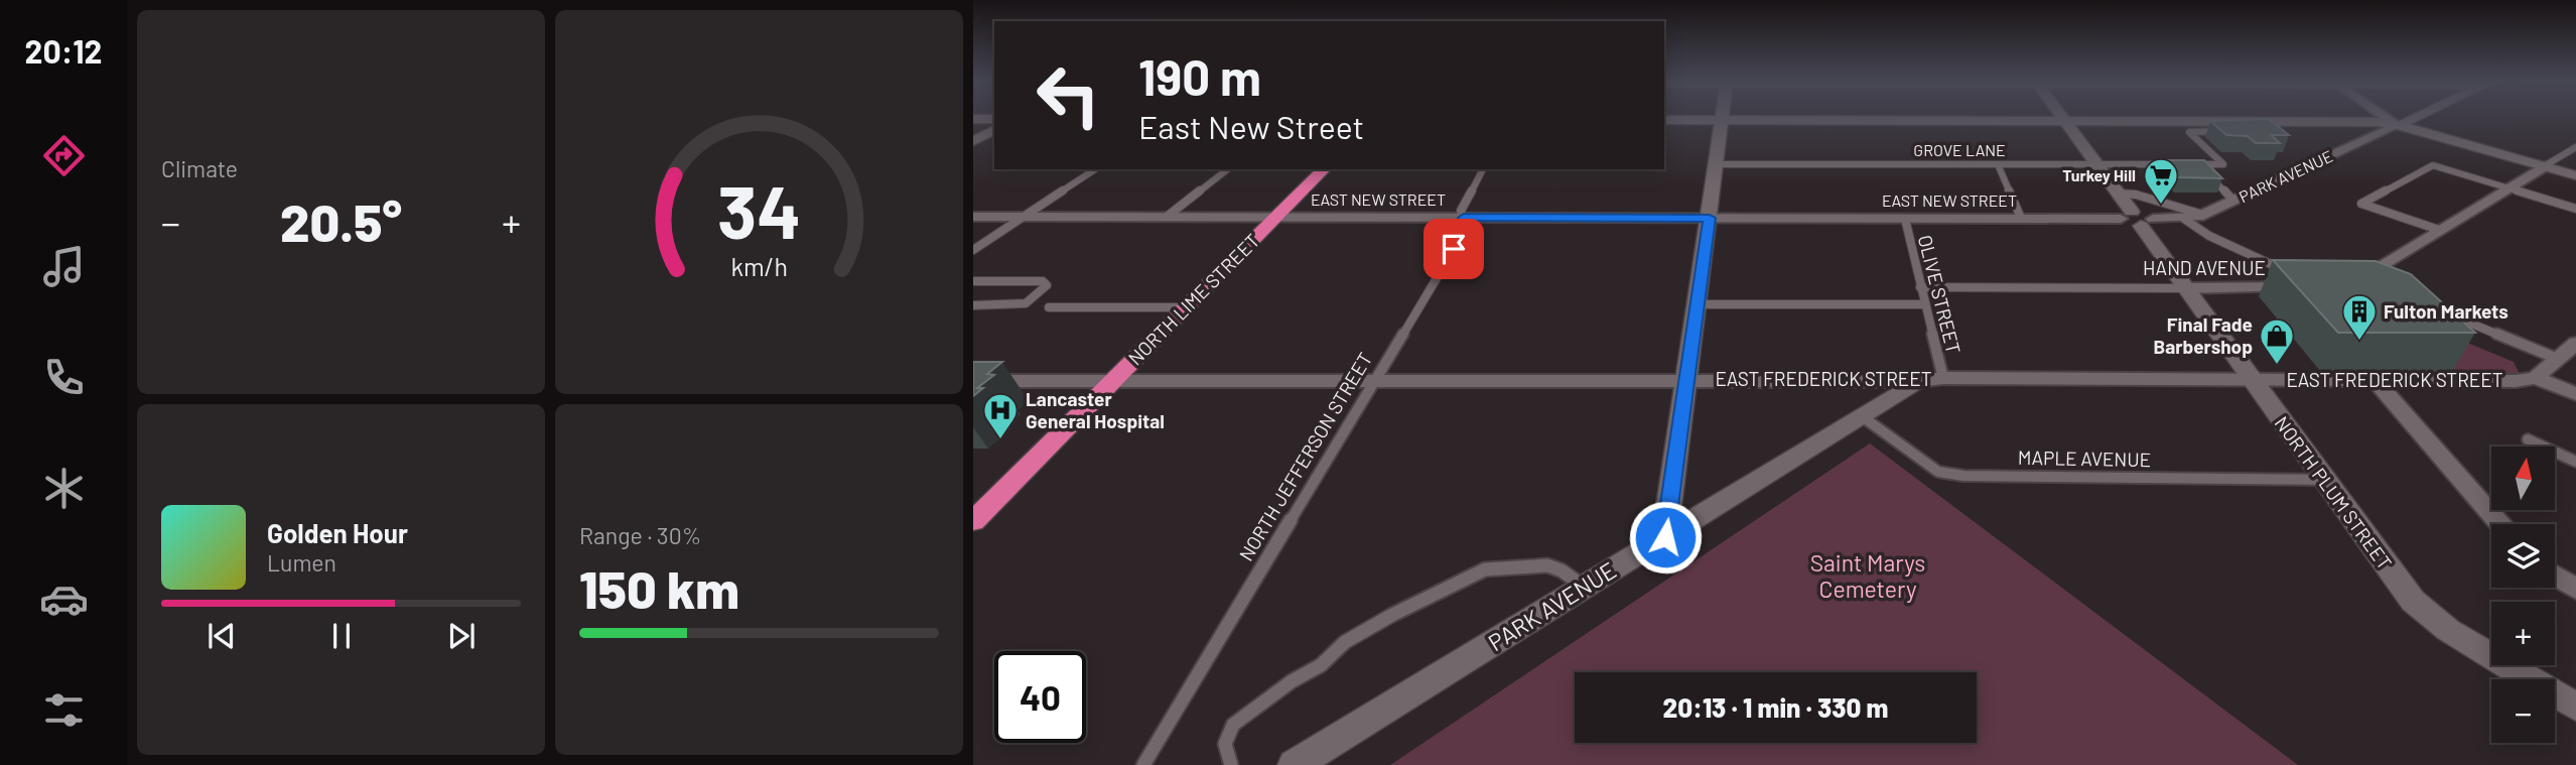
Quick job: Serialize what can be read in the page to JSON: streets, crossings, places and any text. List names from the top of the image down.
{
  "streets": {
    "highway": ["NORTH LIME STREET"],
    "street": [
      "PARK AVENUE",
      "EAST NEW STREET",
      "HAND AVENUE",
      "EAST FREDERICK STREET",
      "NORTH PLUM STREET"
    ],
    "lane": [
      "GROVE LANE",
      "OLIVE STREET",
      "NORTH JEFFERSON STREET",
      "MAPLE AVENUE"
    ]
  },
  "crossings": [
    ["GROVE LANE", "NORTH PLUM STREET"],
    ["PARK AVENUE", "EAST NEW STREET"],
    ["PARK AVENUE", "EAST FREDERICK STREET"],
    ["PARK AVENUE", "MAPLE AVENUE"],
    ["PARK AVENUE", "NORTH PLUM STREET"],
    ["EAST NEW STREET", "OLIVE STREET"],
    ["EAST NEW STREET", "NORTH LIME STREET"],
    ["EAST NEW STREET", "NORTH JEFFERSON STREET"],
    ["EAST NEW STREET", "NORTH PLUM STREET"],
    ["HAND AVENUE", "OLIVE STREET"],
    ["HAND AVENUE", "NORTH PLUM STREET"],
    ["OLIVE STREET", "EAST FREDERICK STREET"],
    ["NORTH LIME STREET", "EAST FREDERICK STREET"],
    ["EAST FREDERICK STREET", "NORTH JEFFERSON STREET"],
    ["EAST FREDERICK STREET", "NORTH PLUM STREET"],
    ["MAPLE AVENUE", "NORTH PLUM STREET"]
  ],
  "parks": ["Saint Marys Cemetery"],
  "places": {
    "supermarket": ["Turkey Hill"],
    "building": ["Fulton Markets"],
    "shop": ["Final Fade Barbershop"],
    "hospital": ["Lancaster General Hospital"]
  },
  "north": "top",
  "page": {
    "tabs": "20:12",
    "tile": [
      "Climate",
      ["Range · 30%", "150 km"]
    ],
    "turn": ["190 m", "East New Street"],
    "heat": ["−", "20.5°", "+"],
    "map_buttons": ["+", "−"],
    "song": ["Golden Hour", "Lumen"],
    "limit": "40",
    "trip": "20:13 · 1 min · 330 m",
    "gauge": ["34", "km/h"]
  }
}
